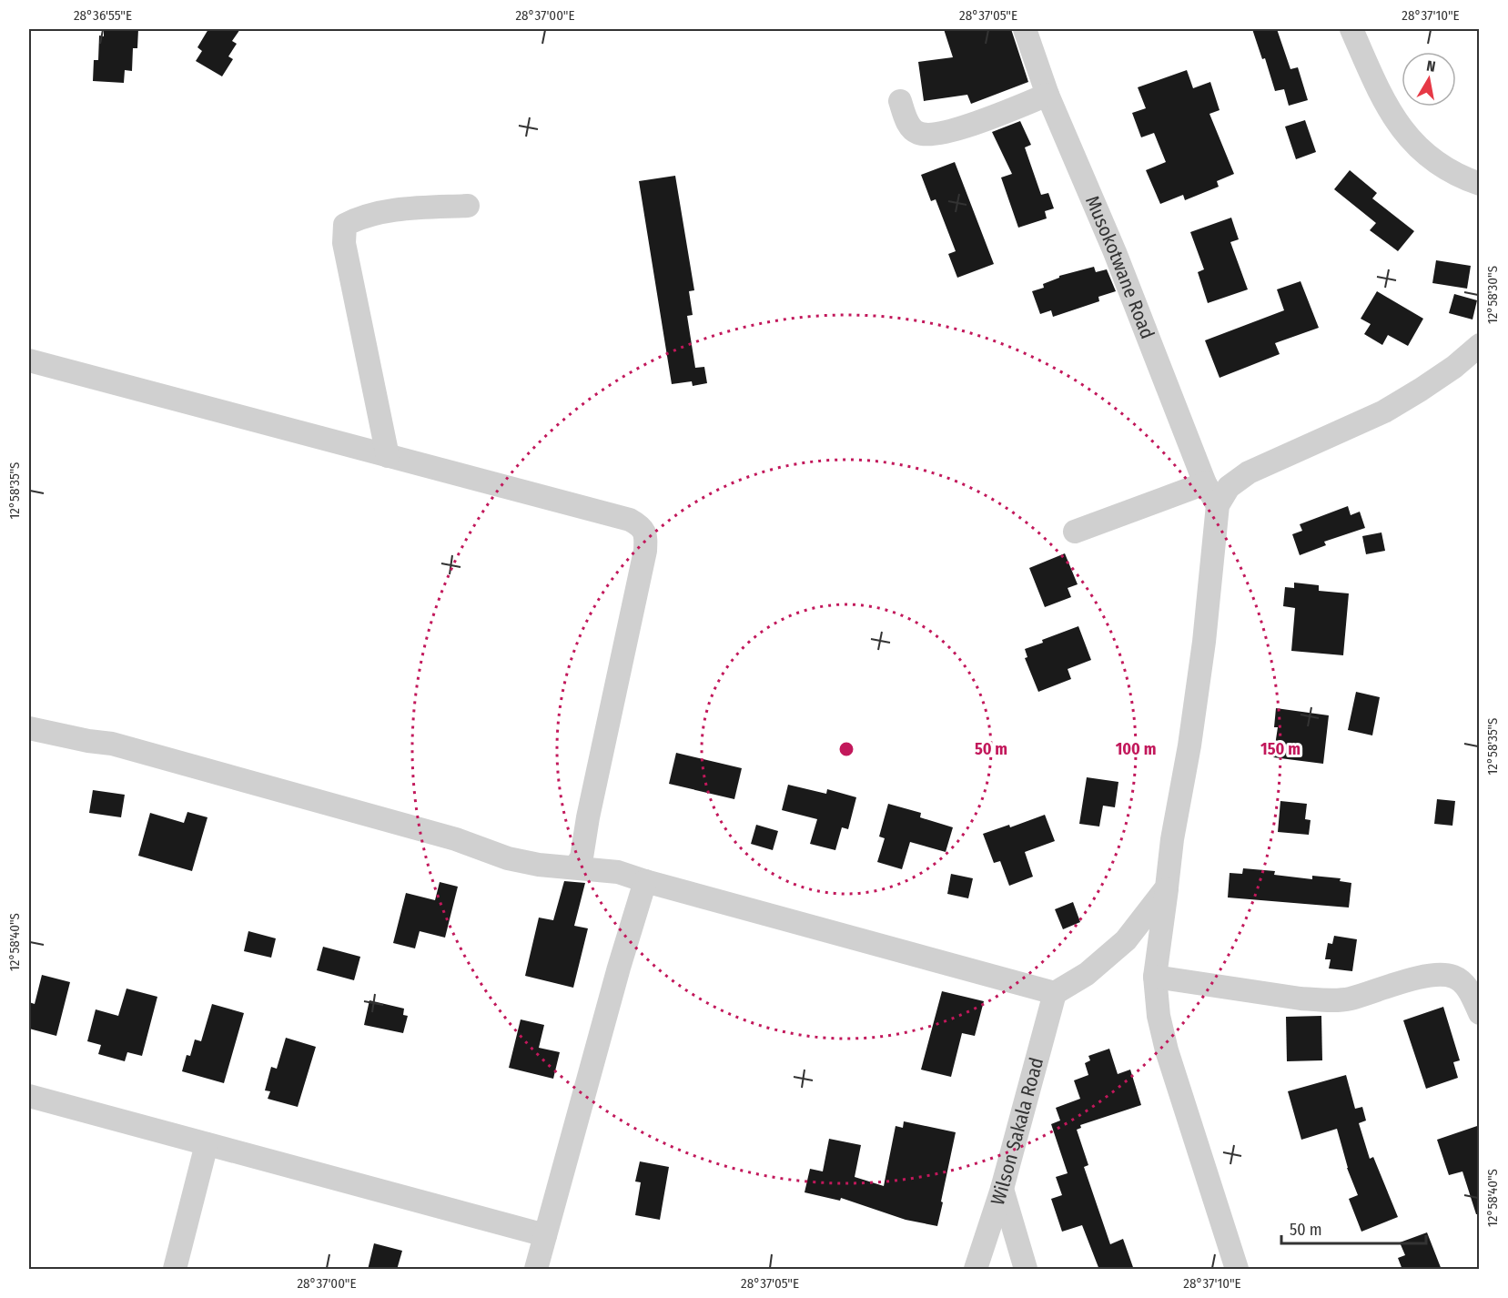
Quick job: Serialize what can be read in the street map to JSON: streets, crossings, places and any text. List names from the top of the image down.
{
  "streets": {
    "street": ["Musokotwane Road", "Wilson Sakala Road"]
  },
  "scale_bar": "50 m",
  "north": "top",
  "coordinates": [
    "28°36'55\"E",
    "28°37'00\"E",
    "28°37'05\"E",
    "28°37'10\"E",
    "12°58'30\"S",
    "12°58'35\"S",
    "12°58'40\"S"
  ],
  "rings": ["50 m", "100 m", "150 m"]
}
